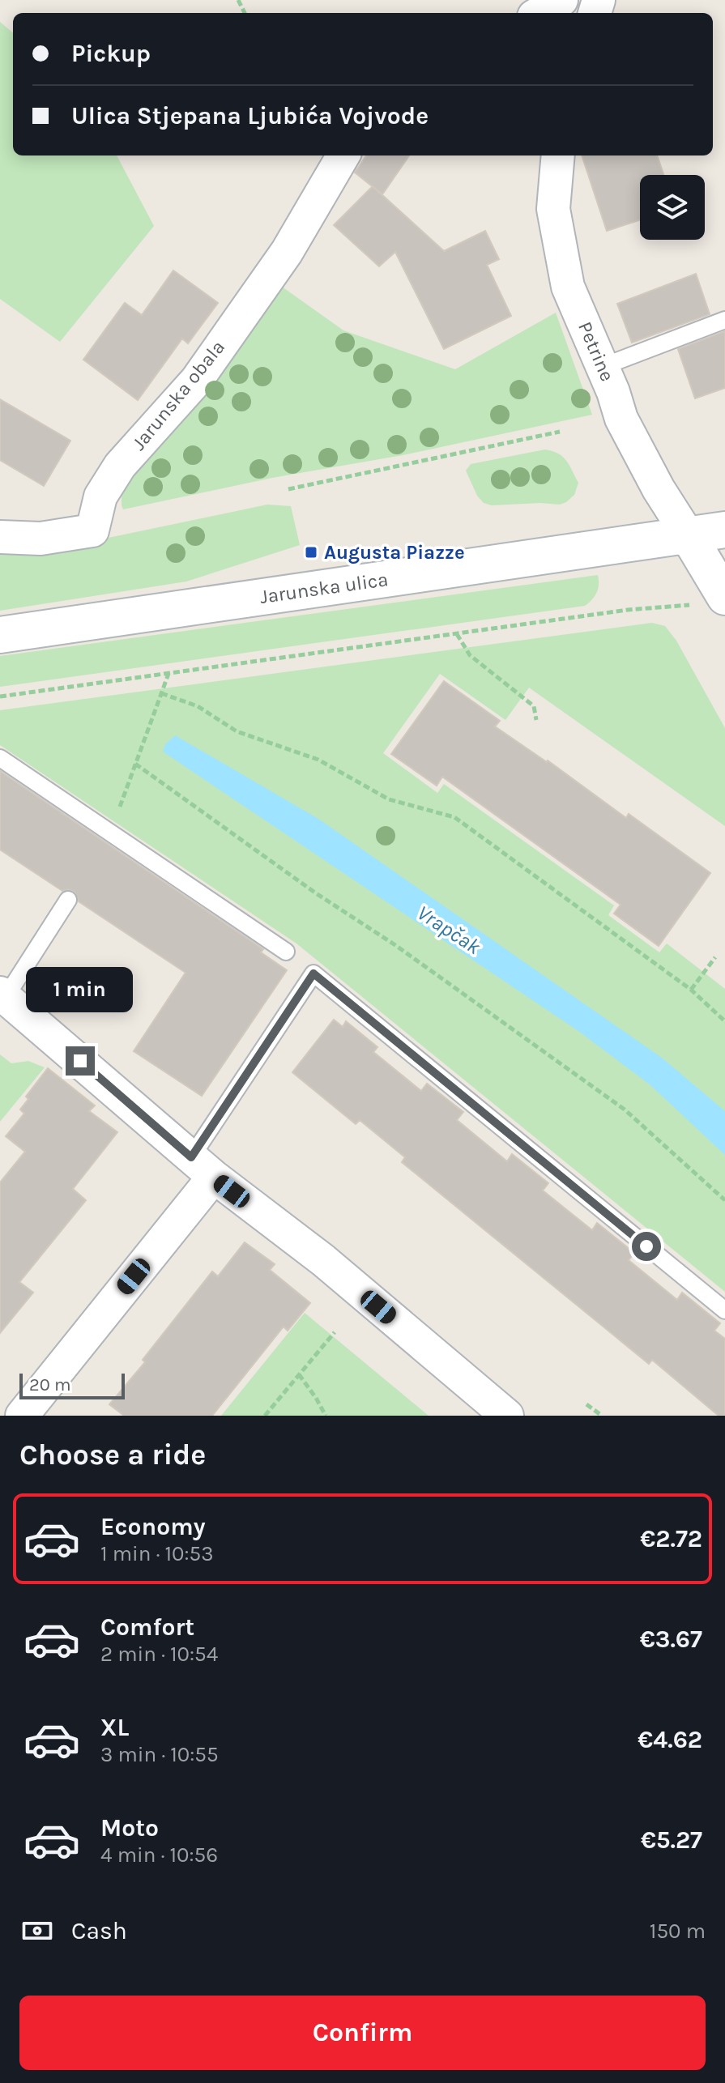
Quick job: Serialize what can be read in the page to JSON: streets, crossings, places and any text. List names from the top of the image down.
{
  "streets": {
    "street": ["Petrine", "Jarunska obala", "Jarunska ulica"]
  },
  "crossings": [
    ["Petrine", "Jarunska ulica"]
  ],
  "water": ["Vrapčak"],
  "places": {
    "transit": ["Augusta Piazze"]
  },
  "scale_bar": "20 m",
  "page": {
    "banner": ["Pickup", "Ulica Stjepana Ljubića Vojvode"],
    "bubble": "1 min",
    "scale": "20 m",
    "heading": "Choose a ride",
    "list": [
      {
        "name": "Economy",
        "note": "1 min · 10:53",
        "value": "€2.72"
      },
      {
        "name": "Comfort",
        "note": "2 min · 10:54",
        "value": "€3.67"
      },
      {
        "name": "XL",
        "note": "3 min · 10:55",
        "value": "€4.62"
      },
      {
        "name": "Moto",
        "note": "4 min · 10:56",
        "value": "€5.27"
      }
    ],
    "pay": ["Cash", "150 m"],
    "buttons": "Confirm"
  }
}
